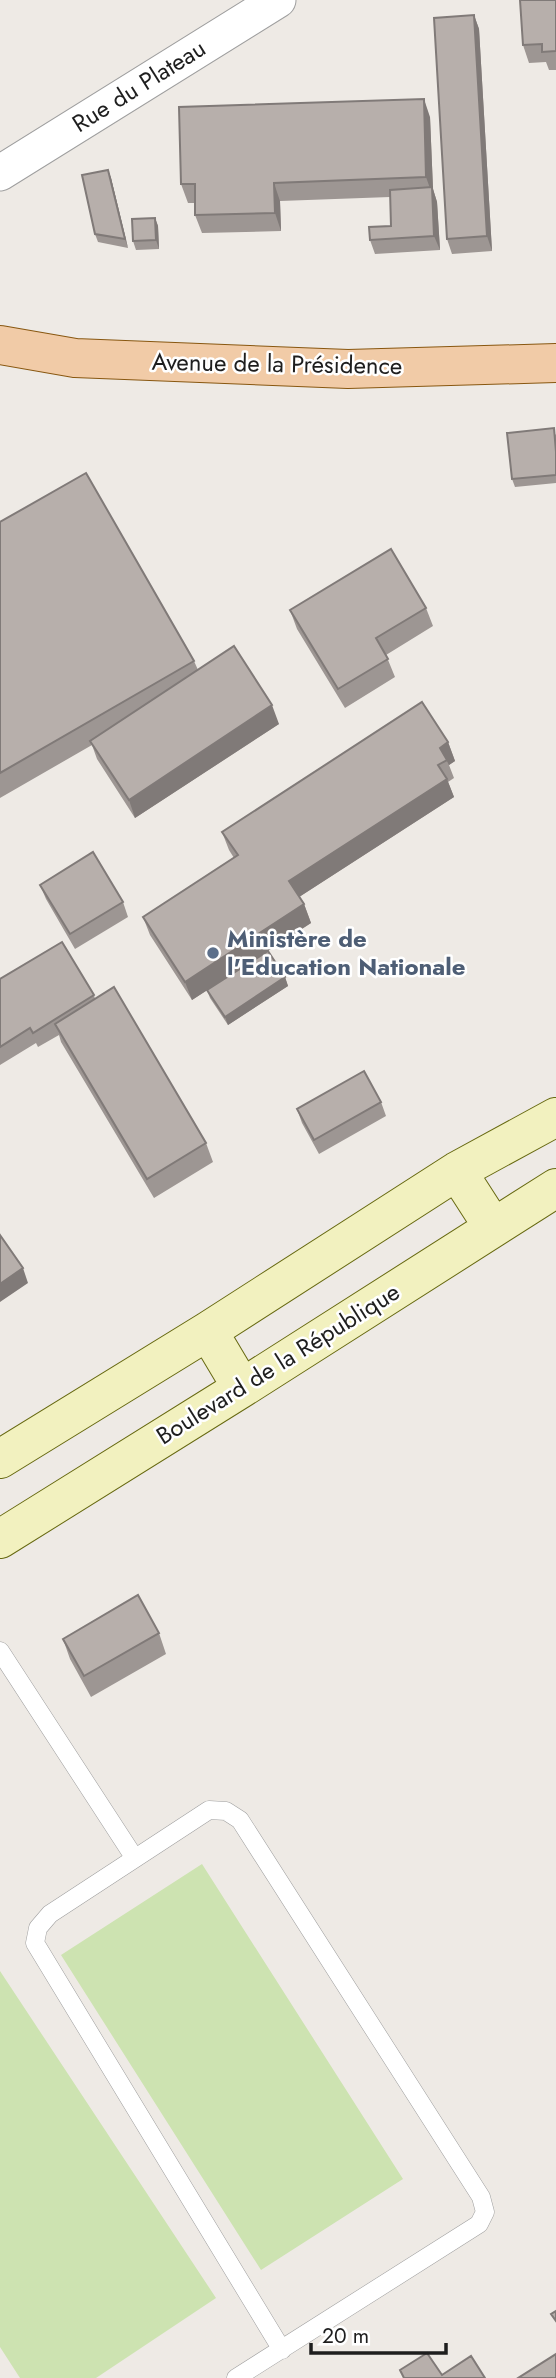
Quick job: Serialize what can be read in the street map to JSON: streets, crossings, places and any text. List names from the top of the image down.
{
  "streets": {
    "main road": ["Avenue de la Présidence", "Boulevard de la République"],
    "street": ["Rue du Plateau"]
  },
  "places": ["Ministère de l'Education Nationale"],
  "scale_bar": "20 m"
}
